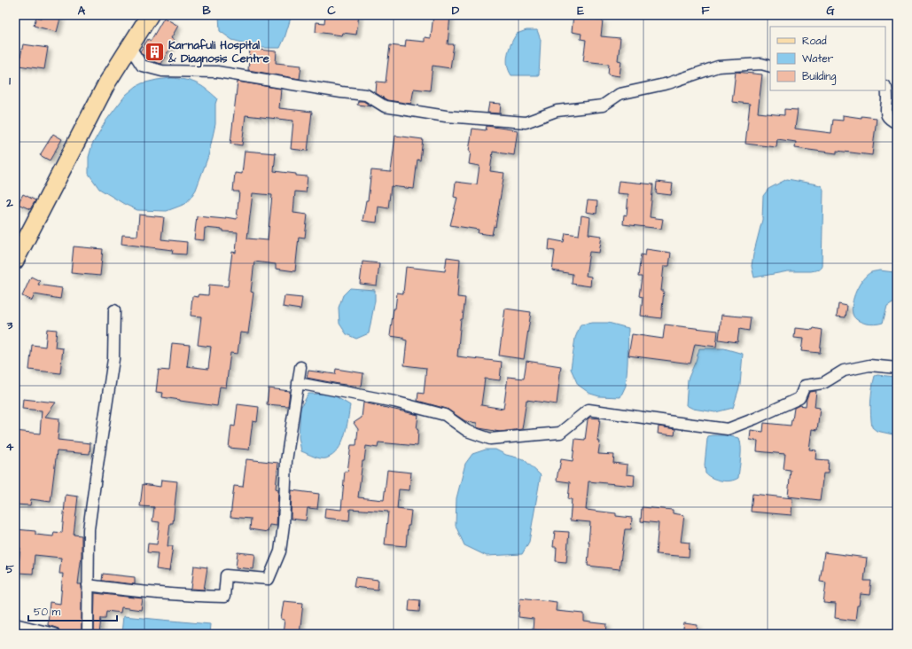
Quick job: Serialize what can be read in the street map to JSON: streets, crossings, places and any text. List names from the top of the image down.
{
  "places": {
    "building": ["Karnafuli Hospital & Diagnosis Centre"]
  },
  "legend": ["Road", "Water", "Building"],
  "scale_bar": "50 m",
  "grid": {
    "columns": [
      "A",
      "B",
      "C",
      "D",
      "E",
      "F",
      "G"
    ],
    "rows": [
      "1",
      "2",
      "3",
      "4",
      "5"
    ]
  }
}
